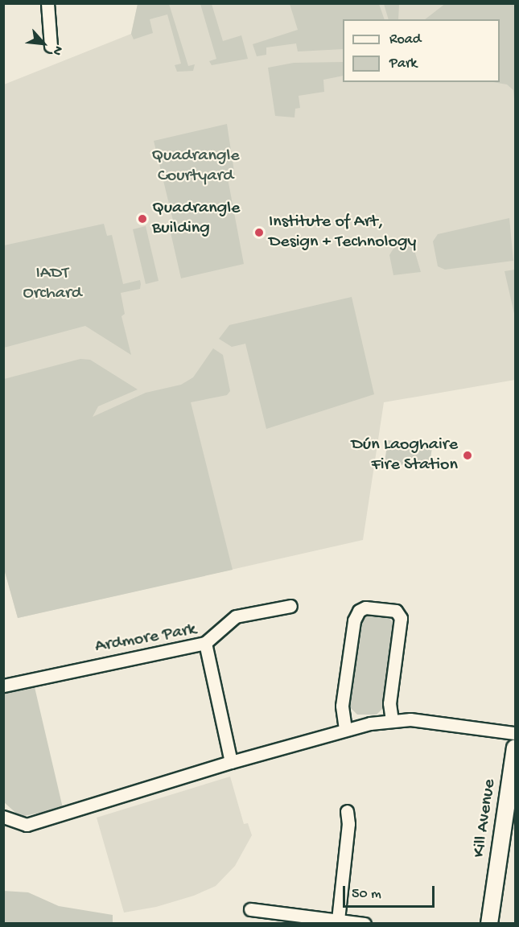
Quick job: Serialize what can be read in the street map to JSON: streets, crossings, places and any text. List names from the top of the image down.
{
  "streets": {
    "main road": ["Kill Avenue"],
    "street": ["Ardmore Park"]
  },
  "parks": ["Quadrangle Courtyard", "IADT Orchard"],
  "places": ["Quadrangle Building", "Institute of Art, Design + Technology", "Dún Laoghaire Fire Station"],
  "legend": ["Road", "Park"],
  "scale_bar": "50 m",
  "north": "bottom right"
}
